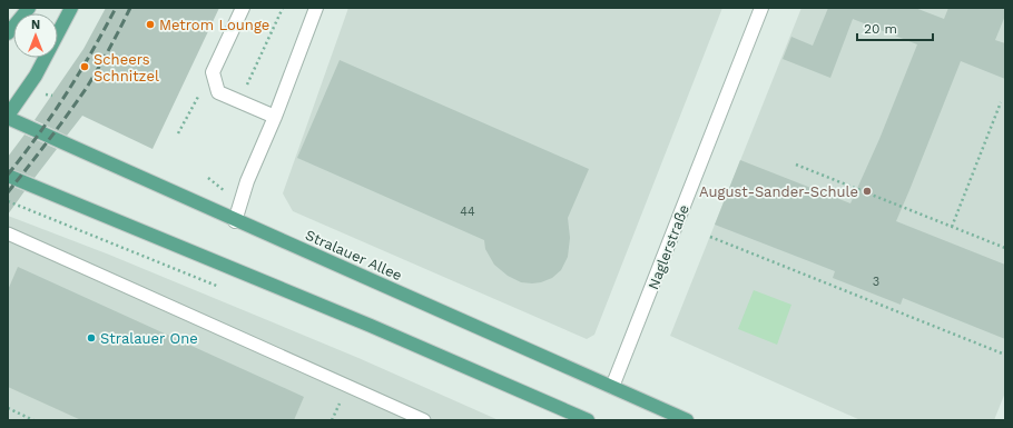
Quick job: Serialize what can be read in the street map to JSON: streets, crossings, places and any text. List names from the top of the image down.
{
  "streets": {
    "main road": ["Stralauer Allee"],
    "street": ["Naglerstraße"]
  },
  "crossings": [
    ["Naglerstraße", "Stralauer Allee"]
  ],
  "places": [
    "Metrom Lounge",
    "Scheers Schnitzel",
    "August-Sander-Schule",
    "Stralauer One"
  ],
  "house_numbers": ["44", "3"],
  "scale_bar": "20 m",
  "north": "top"
}
